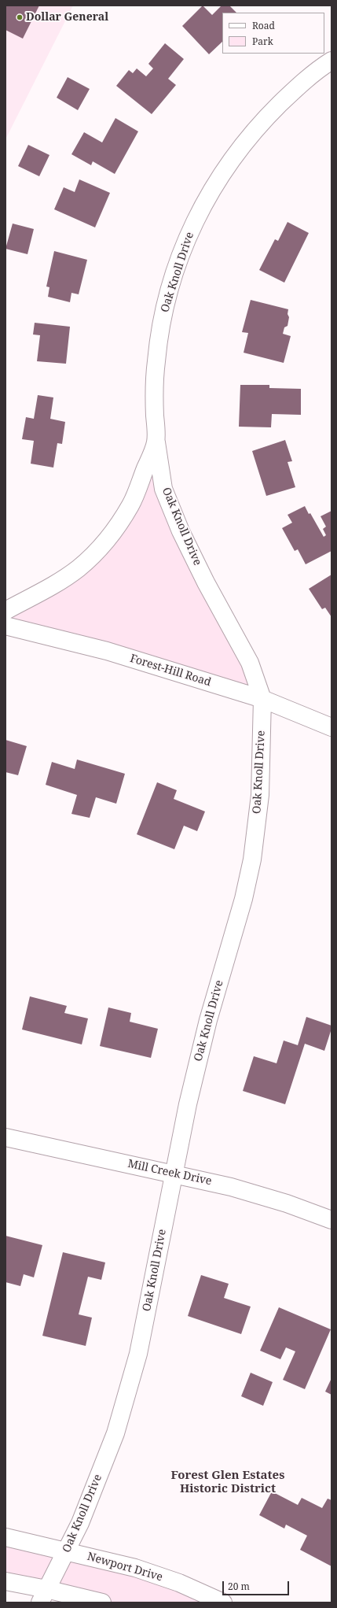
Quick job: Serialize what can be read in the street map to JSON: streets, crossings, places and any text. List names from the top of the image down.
{
  "streets": {
    "street": [
      "Oak Knoll Drive",
      "Forest-Hill Road",
      "Mill Creek Drive",
      "Newport Drive"
    ]
  },
  "crossings": [
    ["Oak Knoll Drive", "Forest-Hill Road"],
    ["Oak Knoll Drive", "Mill Creek Drive"],
    ["Oak Knoll Drive", "Newport Drive"]
  ],
  "districts": ["Forest Glen Estates Historic District"],
  "places": ["Dollar General"],
  "legend": ["Road", "Park"],
  "scale_bar": "20 m"
}
